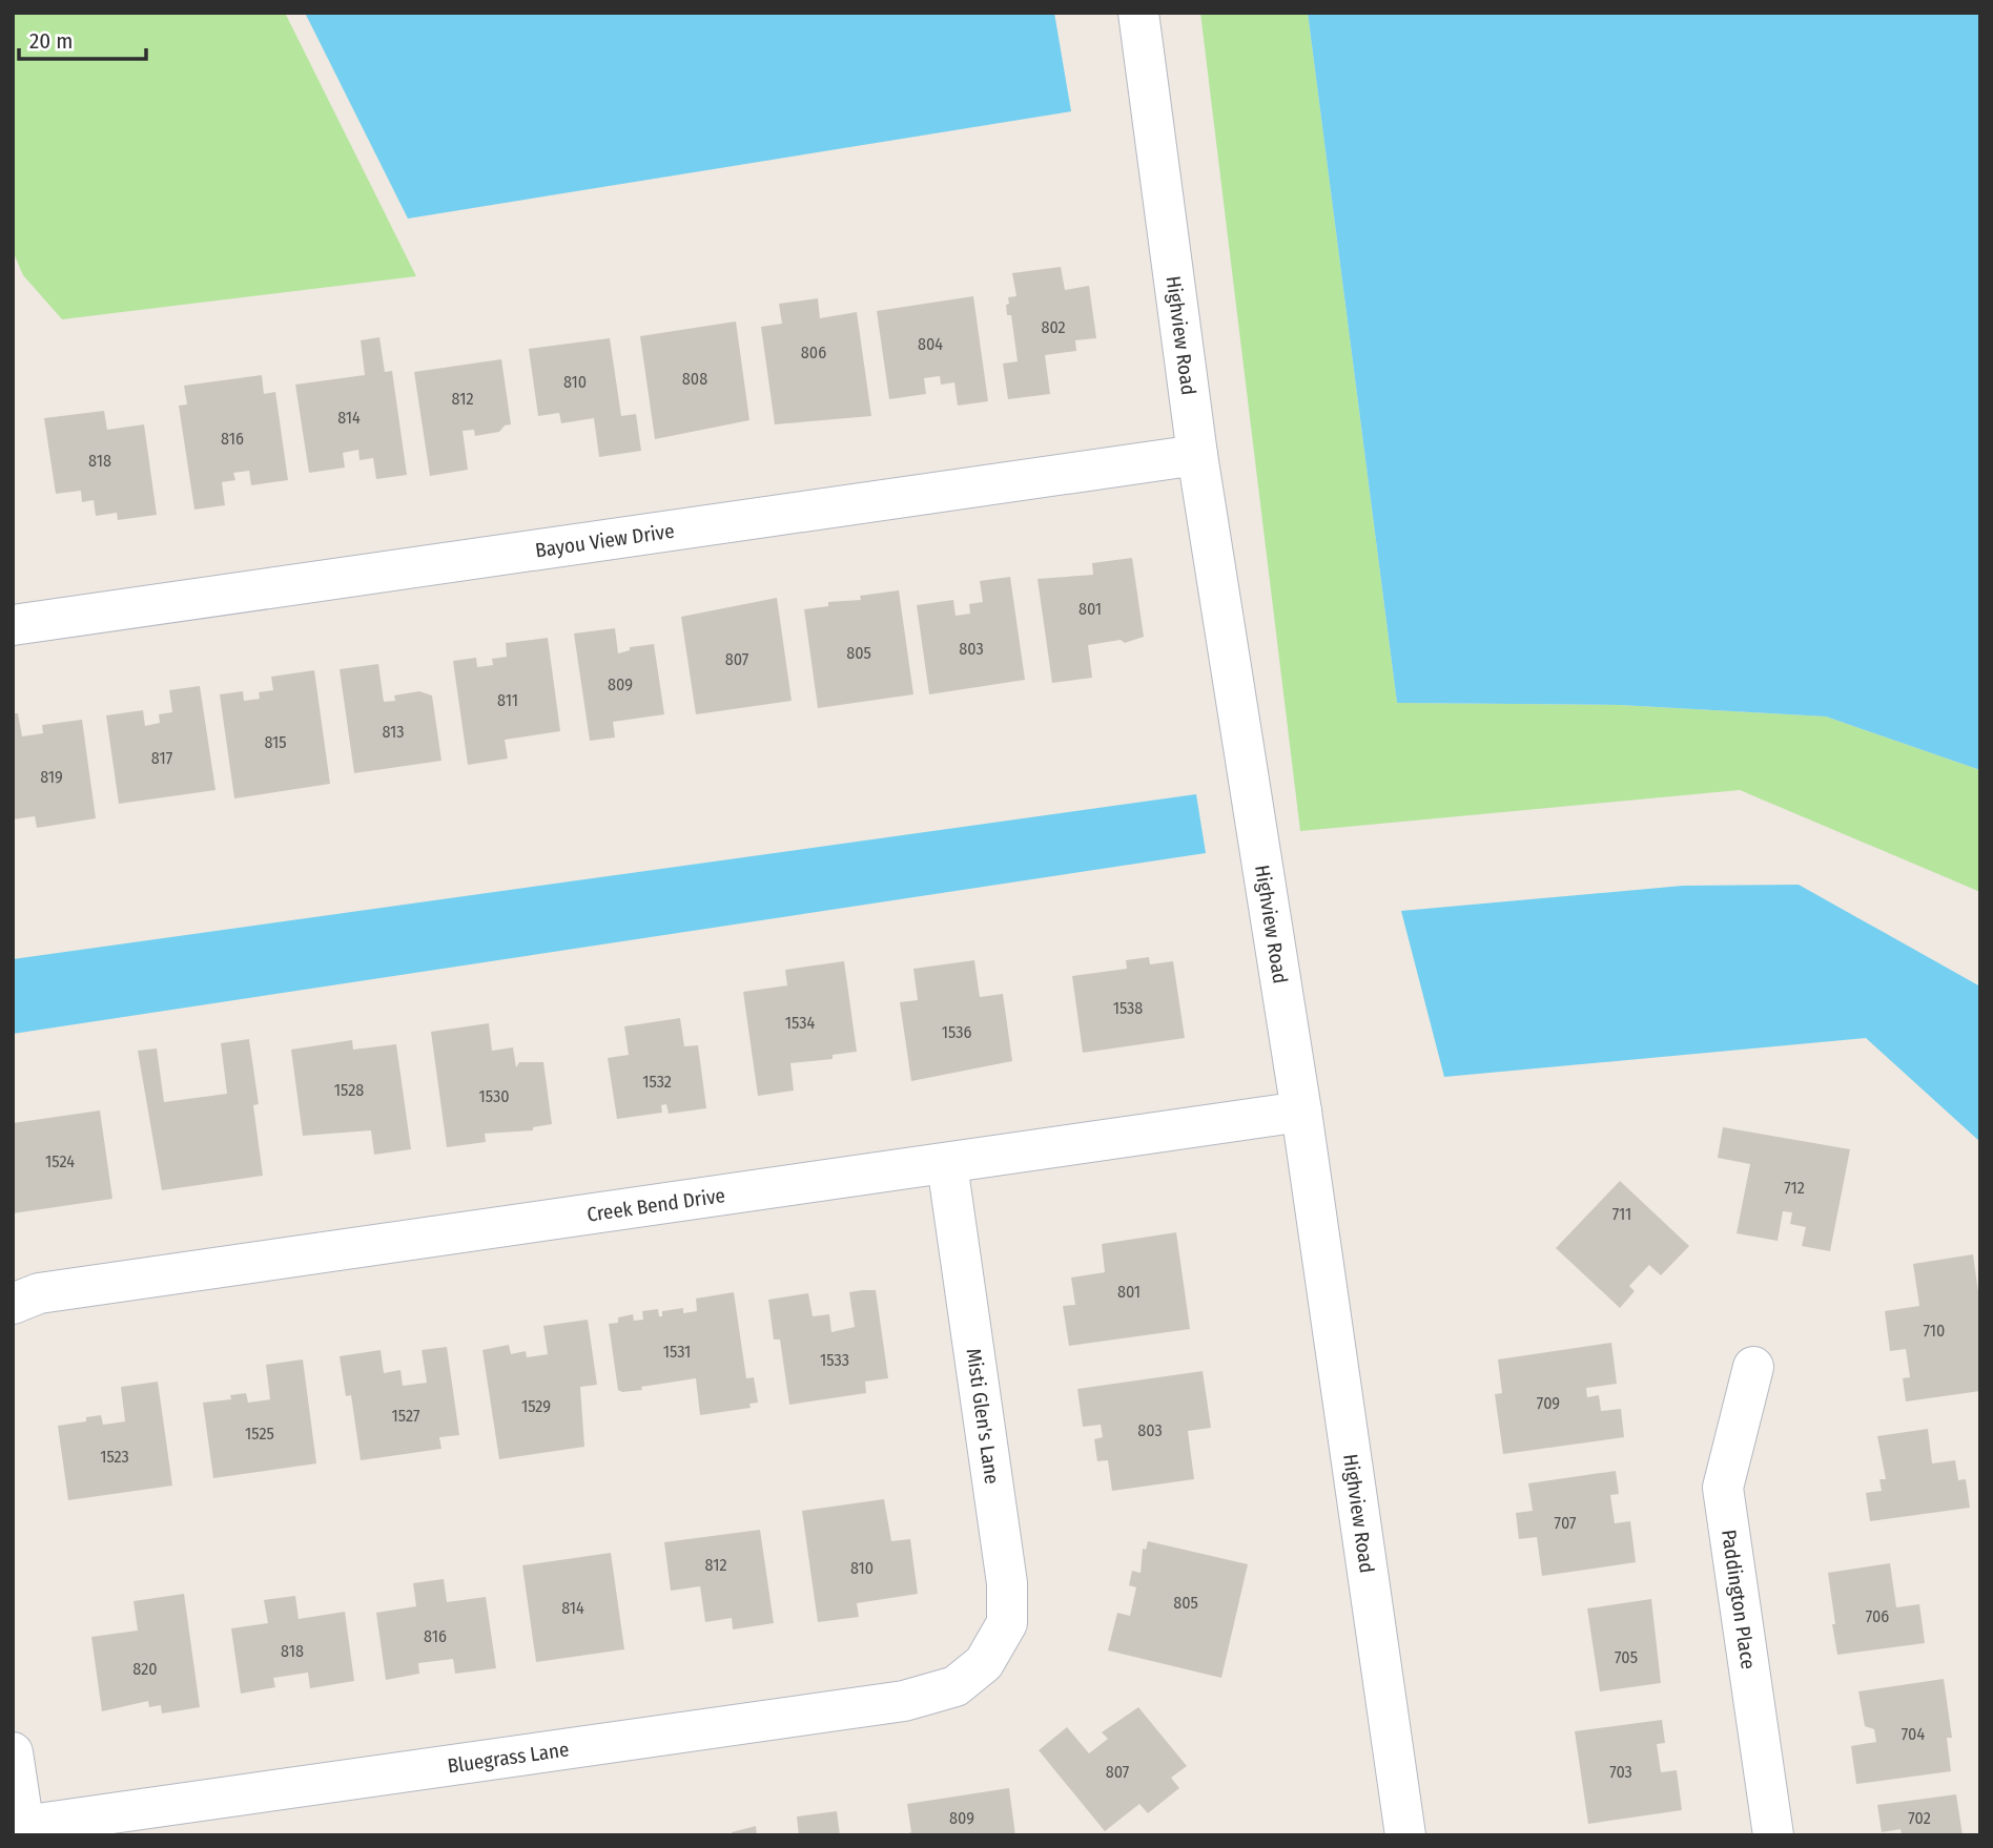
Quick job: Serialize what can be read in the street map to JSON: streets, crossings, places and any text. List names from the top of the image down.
{
  "streets": {
    "street": [
      "Highview Road",
      "Bayou View Drive",
      "Creek Bend Drive",
      "Misti Glen's Lane",
      "Paddington Place",
      "Bluegrass Lane"
    ]
  },
  "crossings": [
    ["Highview Road", "Bayou View Drive"],
    ["Highview Road", "Creek Bend Drive"],
    ["Creek Bend Drive", "Misti Glen's Lane"],
    ["Misti Glen's Lane", "Bluegrass Lane"]
  ],
  "house_numbers": [
    "802",
    "804",
    "806",
    "808",
    "810",
    "812",
    "814",
    "816",
    "818",
    "801",
    "803",
    "805",
    "807",
    "809",
    "811",
    "813",
    "815",
    "817",
    "819",
    "1538",
    "1534",
    "1536",
    "1532",
    "1528",
    "1530",
    "1524",
    "712",
    "711",
    "801",
    "710",
    "1531",
    "1533",
    "709",
    "1529",
    "1527",
    "803",
    "1525",
    "1523",
    "707",
    "812",
    "810",
    "805",
    "814",
    "706",
    "816",
    "818",
    "705",
    "820",
    "704",
    "807",
    "703",
    "809",
    "702"
  ],
  "scale_bar": "20 m"
}
